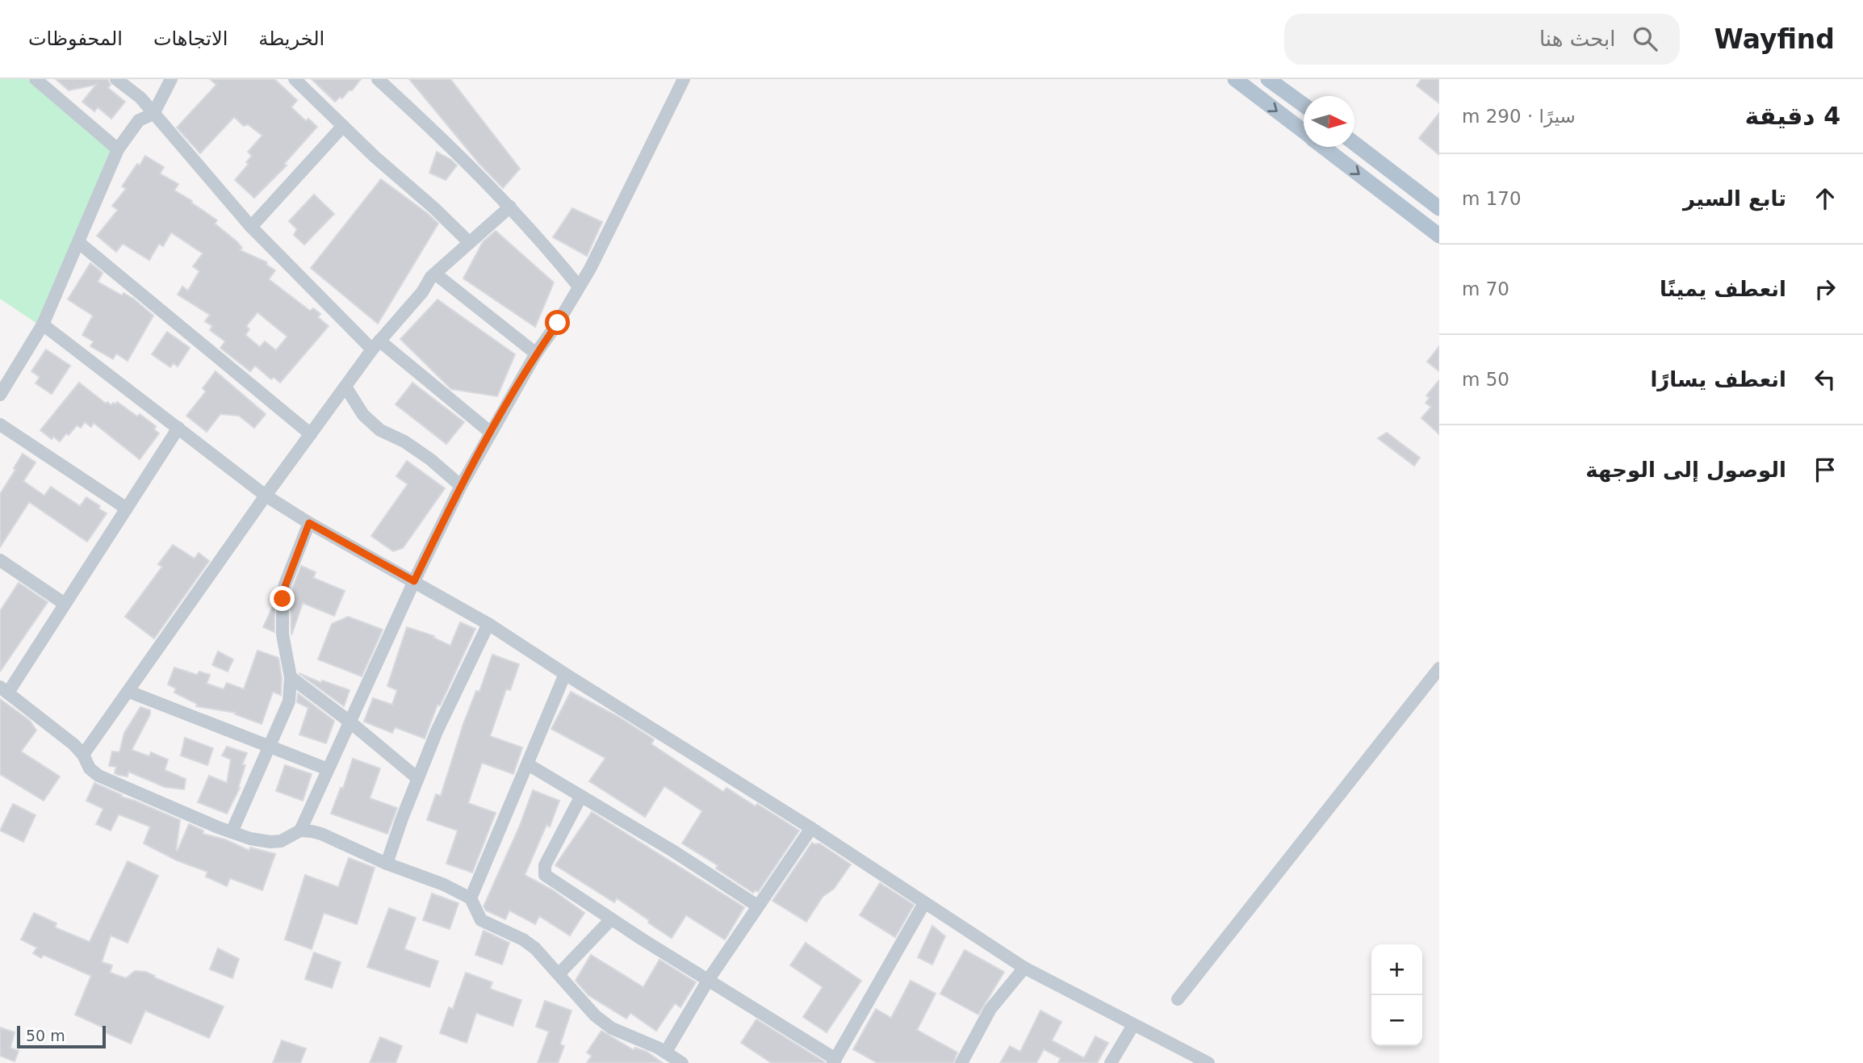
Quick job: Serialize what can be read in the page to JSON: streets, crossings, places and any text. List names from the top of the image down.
{
  "scale_bar": "50 m",
  "north": "right",
  "page": {
    "header": "Wayfind",
    "search": "ابحث هنا",
    "nav": ["الخريطة", "الاتجاهات", "المحفوظات"],
    "heading": ["4 دقيقة", "سيرًا · 290 m"],
    "list": [
      ["تابع السير", "170 m"],
      ["انعطف يمينًا", "70 m"],
      ["انعطف يسارًا", "50 m"],
      "الوصول إلى الوجهة"
    ],
    "map_buttons": ["+", "−"],
    "scale": "50 m"
  }
}
